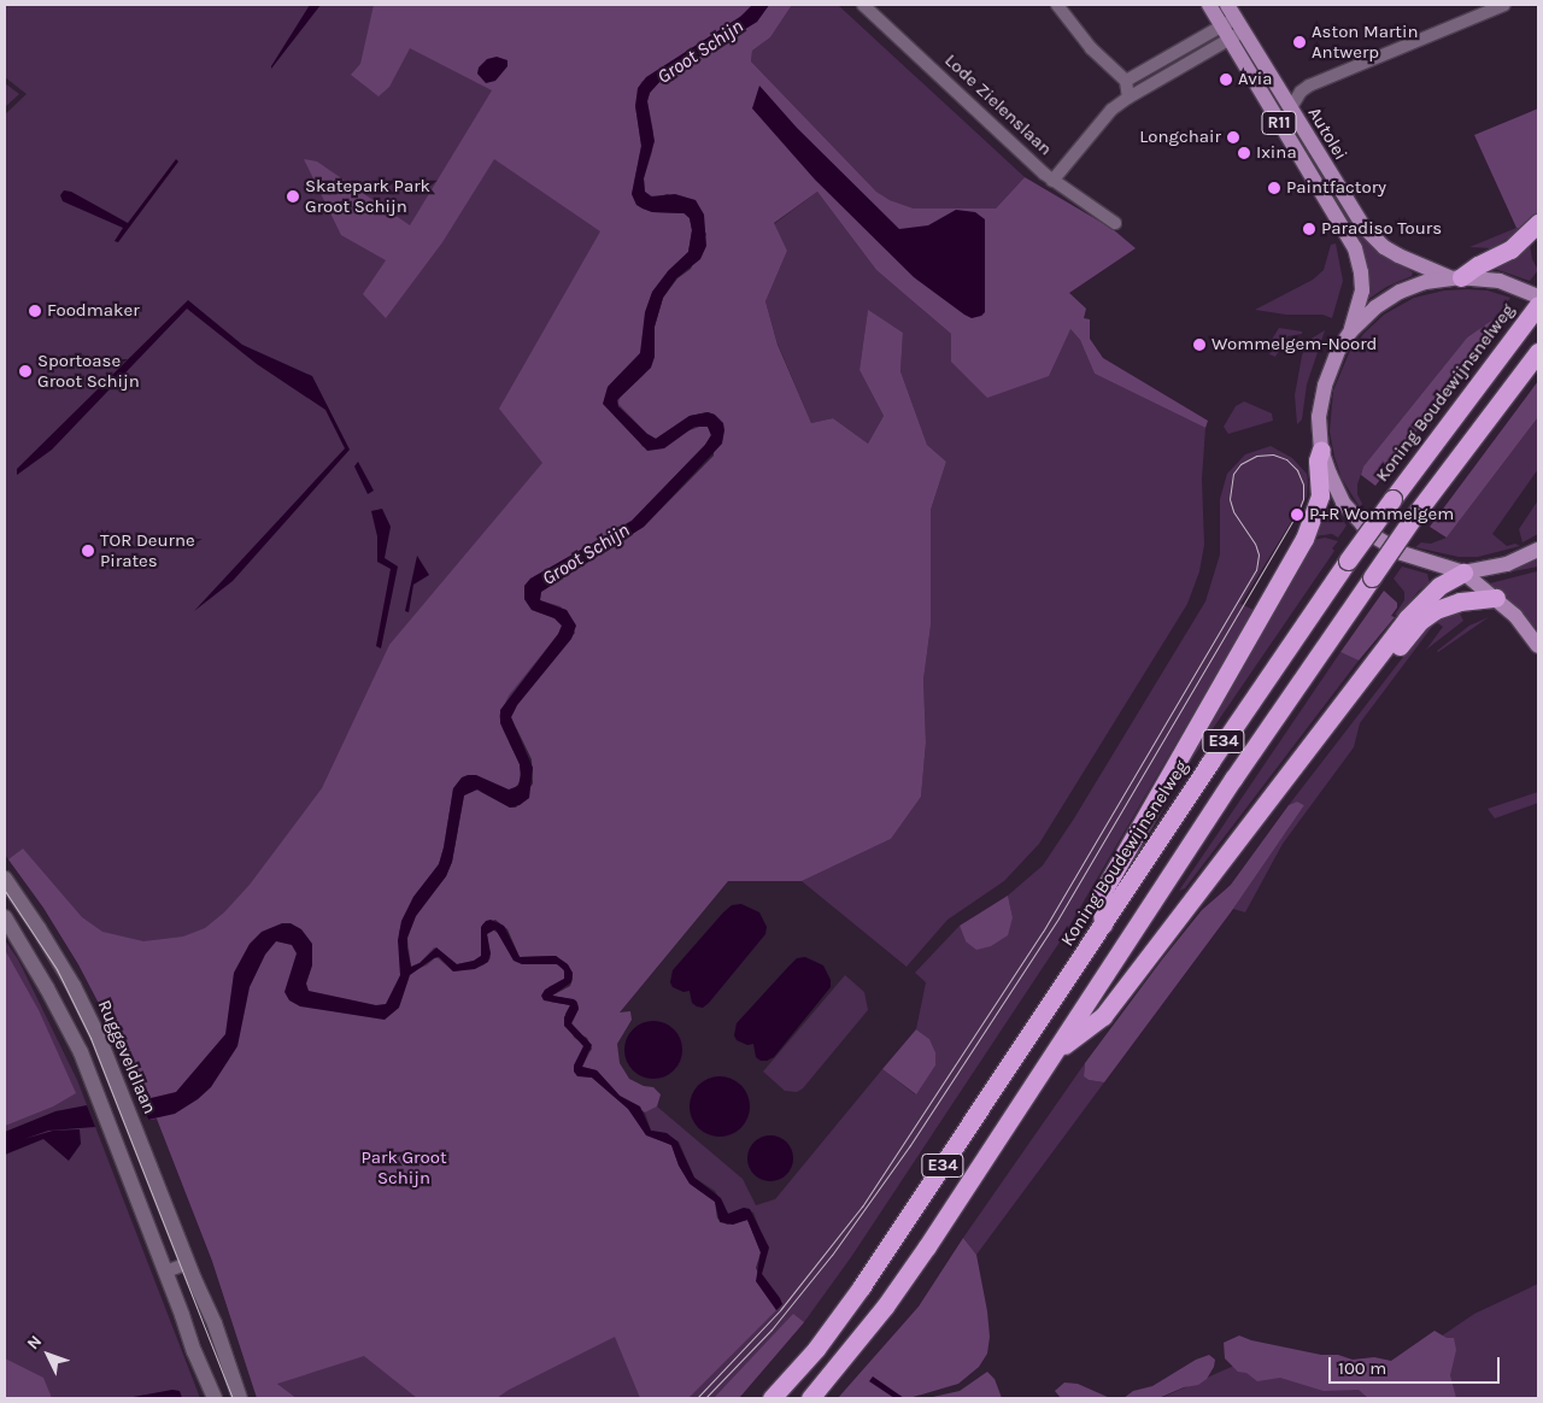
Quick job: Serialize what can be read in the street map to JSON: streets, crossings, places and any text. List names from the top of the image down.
{
  "streets": {
    "highway": ["Koning Boudewijnsnelweg", "E34"],
    "main road": ["R11", "Autolei"],
    "street": ["Lode Zielenslaan", "Ruggeveldlaan"]
  },
  "water": ["Groot Schijn"],
  "parks": ["Park Groot Schijn"],
  "places": [
    "Aston Martin Antwerp",
    "Avia",
    "Longchair",
    "Ixina",
    "Paintfactory",
    "Skatepark Park Groot Schijn",
    "Paradiso Tours",
    "Foodmaker",
    "Wommelgem-Noord",
    "Sportoase Groot Schijn",
    "P+R Wommelgem",
    "TOR Deurne Pirates"
  ],
  "scale_bar": "100 m",
  "north": "top left"
}
